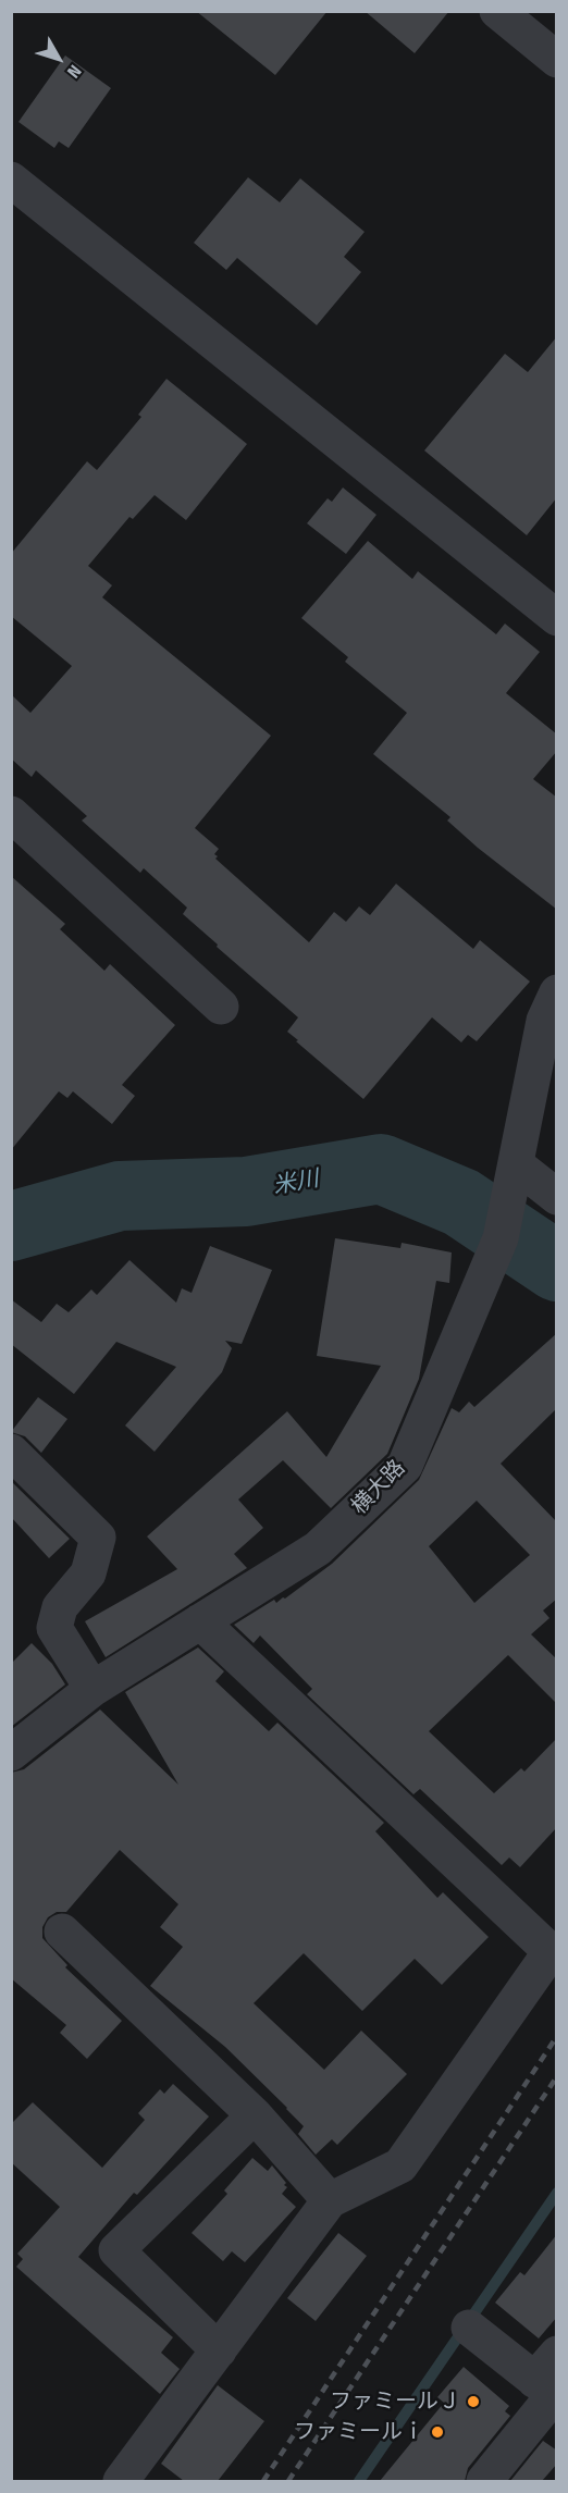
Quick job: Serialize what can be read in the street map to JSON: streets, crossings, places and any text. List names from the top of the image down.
{
  "streets": {
    "street": ["横大路"]
  },
  "water": ["米川"],
  "places": ["ファミールＪ", "ファミールｉ"],
  "north": "bottom right"
}
